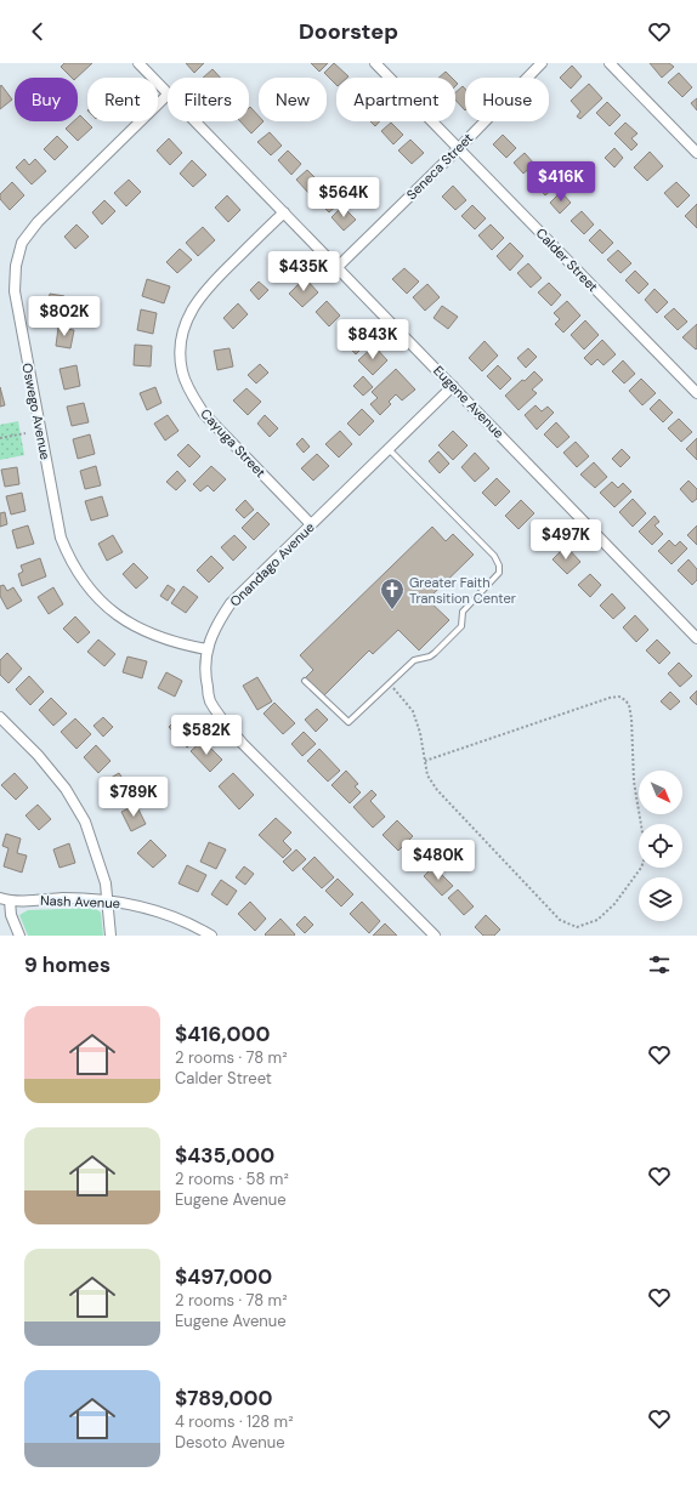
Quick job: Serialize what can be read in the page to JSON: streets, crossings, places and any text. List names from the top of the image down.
{
  "streets": {
    "street": [
      "Seneca Street",
      "Calder Street",
      "Eugene Avenue",
      "Oswego Avenue",
      "Cayuga Street",
      "Onandago Avenue",
      "Nash Avenue"
    ]
  },
  "crossings": [
    ["Seneca Street", "Calder Street"],
    ["Seneca Street", "Eugene Avenue"],
    ["Eugene Avenue", "Cayuga Street"],
    ["Eugene Avenue", "Onandago Avenue"],
    ["Oswego Avenue", "Onandago Avenue"],
    ["Cayuga Street", "Onandago Avenue"]
  ],
  "places": {
    "church": ["Greater Faith Transition Center"]
  },
  "north": "bottom right",
  "page": {
    "header": "Doorstep",
    "chip": [
      "Buy",
      "Rent",
      "Filters",
      "New",
      "Apartment",
      "House"
    ],
    "price": [
      "$416K",
      "$564K",
      "$435K",
      "$802K",
      "$843K",
      "$497K",
      "$582K",
      "$789K",
      "$480K"
    ],
    "heading": "9 homes",
    "list": [
      {
        "name": "$416,000",
        "note": "2 rooms · 78 m² · Calder Street"
      },
      {
        "name": "$435,000",
        "note": "2 rooms · 58 m² · Eugene Avenue"
      },
      {
        "name": "$497,000",
        "note": "2 rooms · 78 m² · Eugene Avenue"
      },
      {
        "name": "$789,000",
        "note": "4 rooms · 128 m² · Desoto Avenue"
      }
    ]
  }
}
